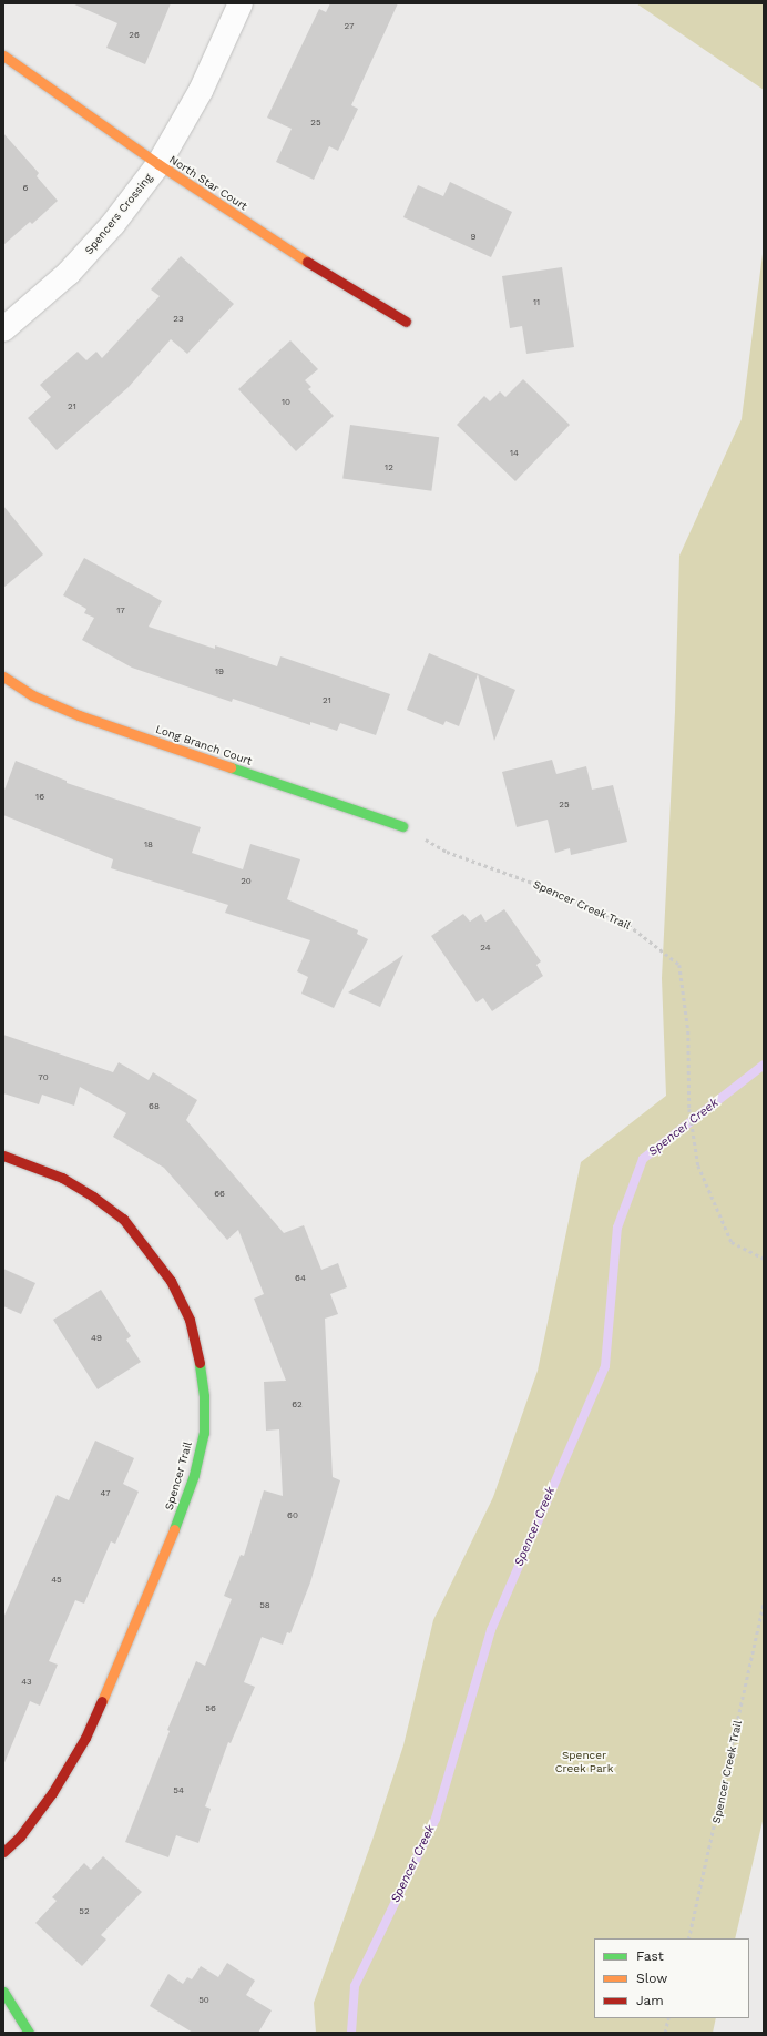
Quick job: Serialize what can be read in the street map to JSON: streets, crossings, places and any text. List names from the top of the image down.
{
  "streets": {
    "street": [
      "North Star Court",
      "Spencers Crossing",
      "Long Branch Court",
      "Spencer Trail"
    ],
    "path": ["Spencer Creek Trail"]
  },
  "crossings": [
    ["North Star Court", "Spencers Crossing"],
    ["Long Branch Court", "Spencer Creek Trail"]
  ],
  "water": ["Spencer Creek"],
  "parks": ["Spencer Creek Park"],
  "house_numbers": [
    "27",
    "26",
    "25",
    "6",
    "9",
    "11",
    "23",
    "10",
    "21",
    "14",
    "12",
    "17",
    "19",
    "21",
    "16",
    "25",
    "18",
    "20",
    "24",
    "70",
    "68",
    "66",
    "64",
    "49",
    "62",
    "47",
    "60",
    "45",
    "58",
    "43",
    "56",
    "54",
    "52",
    "50"
  ],
  "legend": ["Fast", "Slow", "Jam"]
}
